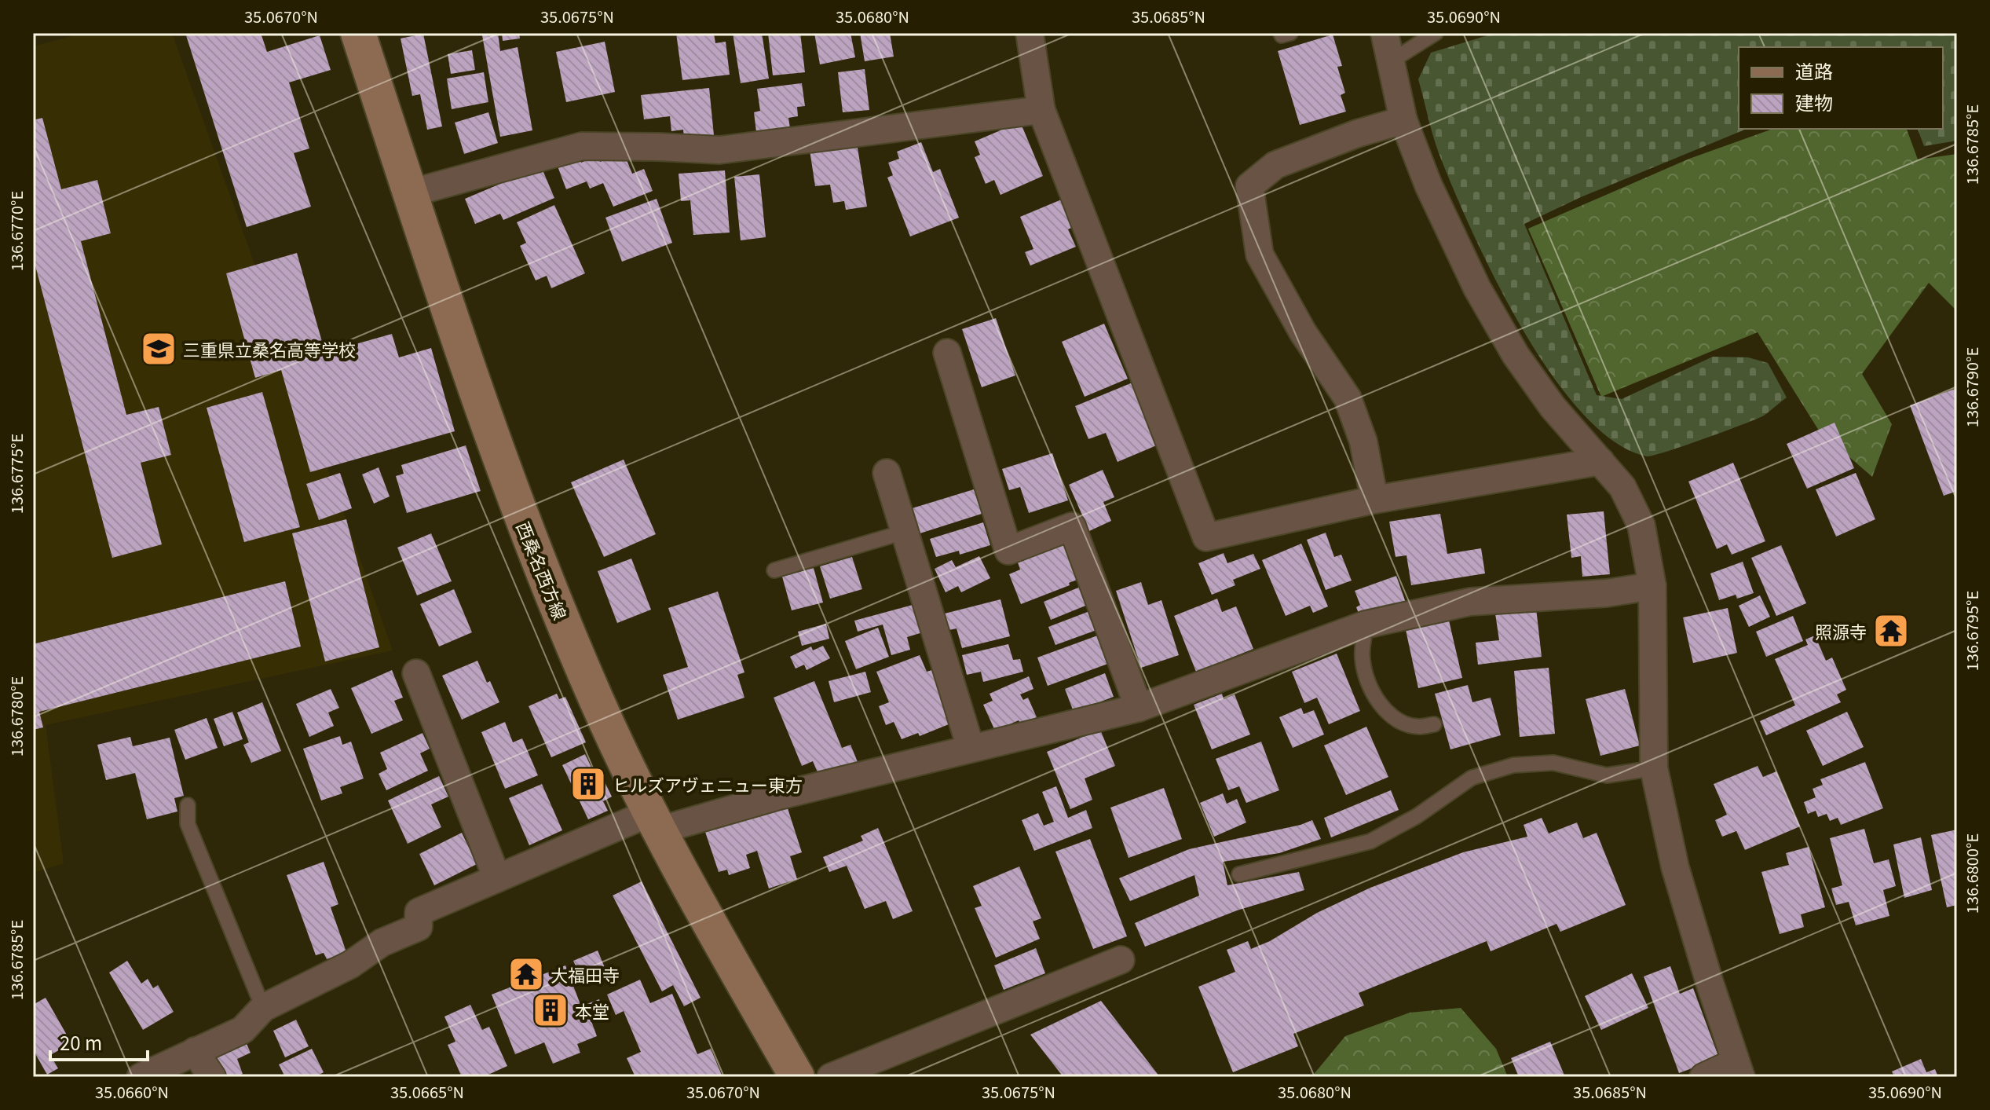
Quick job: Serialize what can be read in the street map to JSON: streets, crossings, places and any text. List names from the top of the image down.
{
  "streets": {
    "street": ["西桑名西方線"]
  },
  "places": {
    "school or university": ["三重県立桑名高等学校"],
    "temple": ["照源寺", "大福田寺"],
    "building": ["ヒルズアヴェニュー東方", "本堂"]
  },
  "legend": ["道路", "建物"],
  "scale_bar": "20 m",
  "coordinates": [
    "35.0670°N",
    "35.0675°N",
    "35.0680°N",
    "35.0685°N",
    "35.0690°N",
    "136.6785°E",
    "136.6770°E",
    "136.6790°E",
    "136.6775°E",
    "136.6795°E",
    "136.6780°E",
    "136.6800°E",
    "35.0660°N",
    "35.0665°N"
  ]
}
